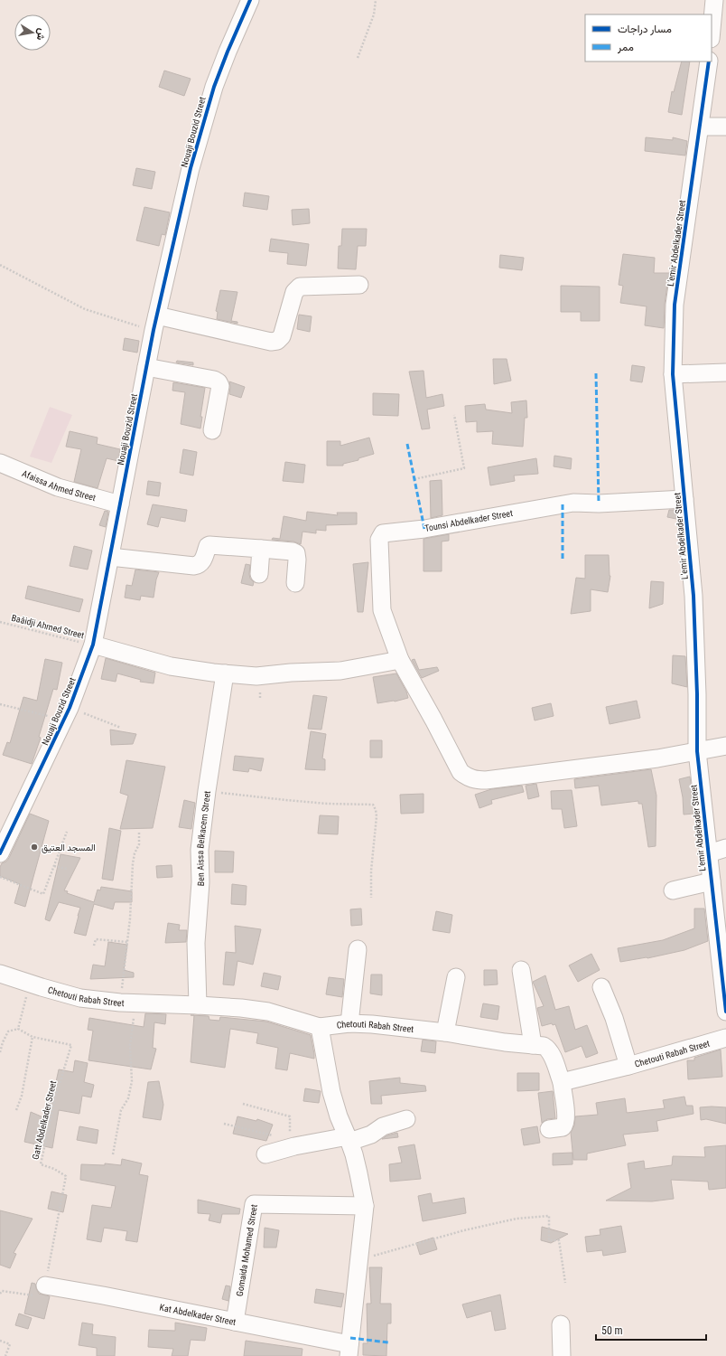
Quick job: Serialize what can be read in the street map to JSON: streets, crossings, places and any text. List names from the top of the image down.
{
  "streets": {
    "street": [
      "Nouaji Bouzid Street",
      "L'emir Abdelkader Street",
      "Afaissa Ahmed Street",
      "Tounsi Abdelkader Street",
      "Ben Aissa Belkacem Street",
      "Chetouti Rabah Street",
      "Gomaida Mohamed Street",
      "Kat Abdelkader Street"
    ],
    "path": ["Baâidji Ahmed Street", "Gatt Abdelkader Street"]
  },
  "crossings": [
    ["Nouaji Bouzid Street", "Afaissa Ahmed Street"],
    ["Nouaji Bouzid Street", "Baâidji Ahmed Street"],
    ["L'emir Abdelkader Street", "Tounsi Abdelkader Street"],
    ["Ben Aissa Belkacem Street", "Chetouti Rabah Street"],
    ["Gatt Abdelkader Street", "Kat Abdelkader Street"],
    ["Gomaida Mohamed Street", "Kat Abdelkader Street"]
  ],
  "places": ["المسجد العتيق"],
  "legend": ["مسار دراجات", "ممر"],
  "scale_bar": "50 m",
  "north": "right"
}
